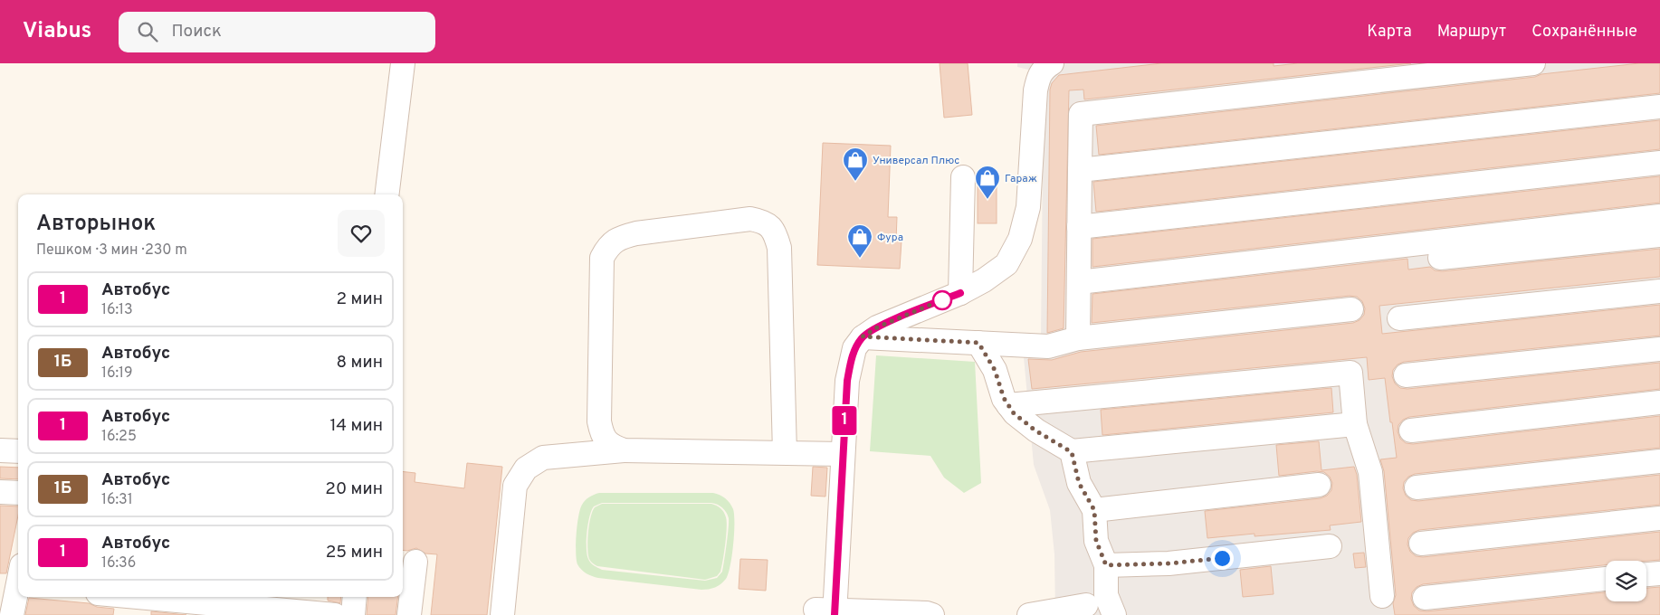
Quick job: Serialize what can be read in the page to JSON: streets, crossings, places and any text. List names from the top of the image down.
{
  "places": {
    "shop": ["Универсал Плюс", "Гараж", "Фура"]
  },
  "lines": ["bus line 1"],
  "page": {
    "header": "Viabus",
    "search": "Поиск",
    "nav": ["Карта", "Маршрут", "Сохранённые"],
    "on_map": "1",
    "heading": ["Авторынок", "Пешком · 3 мин · 230 m"],
    "list": [
      {
        "mark": "1",
        "name": "Автобус",
        "note": "16:13",
        "value": "2 мин"
      },
      {
        "mark": "1Б",
        "name": "Автобус",
        "note": "16:19",
        "value": "8 мин"
      },
      {
        "mark": "1",
        "name": "Автобус",
        "note": "16:25",
        "value": "14 мин"
      },
      {
        "mark": "1Б",
        "name": "Автобус",
        "note": "16:31",
        "value": "20 мин"
      },
      {
        "mark": "1",
        "name": "Автобус",
        "note": "16:36",
        "value": "25 мин"
      }
    ]
  }
}
